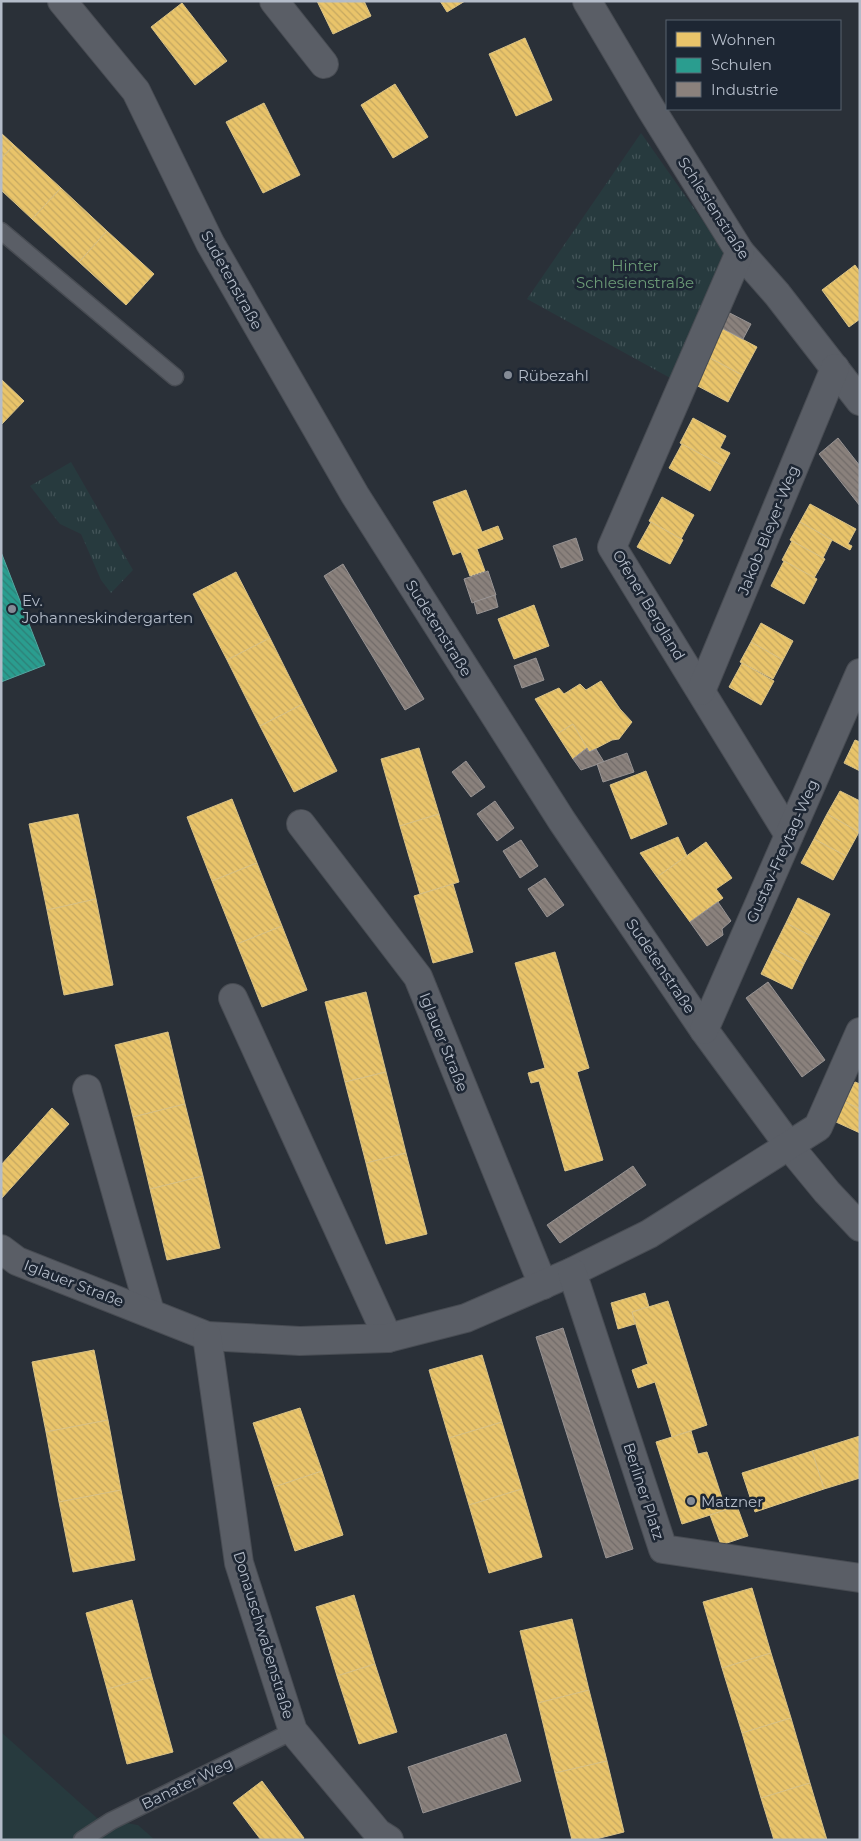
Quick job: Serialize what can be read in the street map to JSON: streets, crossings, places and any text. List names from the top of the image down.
{
  "streets": {
    "street": [
      "Schlesienstraße",
      "Sudetenstraße",
      "Jakob-Bleyer-Weg",
      "Ofener Bergland",
      "Gustav-Freytag-Weg",
      "Iglauer Straße",
      "Berliner Platz",
      "Donauschwabenstraße"
    ],
    "lane": ["Banater Weg"]
  },
  "crossings": [
    ["Schlesienstraße", "Jakob-Bleyer-Weg"],
    ["Schlesienstraße", "Ofener Bergland"],
    ["Sudetenstraße", "Gustav-Freytag-Weg"],
    ["Sudetenstraße", "Iglauer Straße"],
    ["Jakob-Bleyer-Weg", "Ofener Bergland"],
    ["Ofener Bergland", "Gustav-Freytag-Weg"],
    ["Iglauer Straße", "Berliner Platz"],
    ["Iglauer Straße", "Donauschwabenstraße"],
    ["Donauschwabenstraße", "Banater Weg"]
  ],
  "parks": ["Hinter Schlesienstraße"],
  "places": ["Rübezahl", "Ev. Johanneskindergarten", "Matzner"],
  "legend": ["Wohnen", "Schulen", "Industrie"]
}
